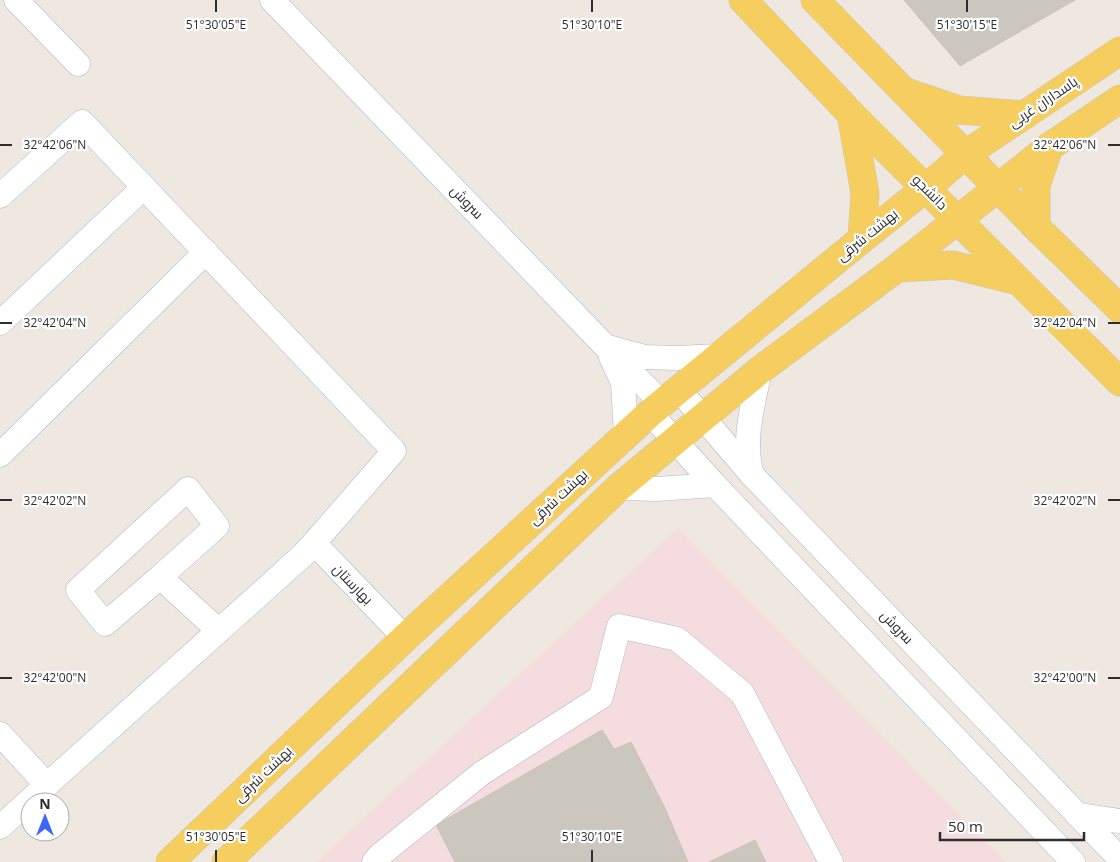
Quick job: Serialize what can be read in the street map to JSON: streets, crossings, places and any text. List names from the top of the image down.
{
  "streets": {
    "main road": ["پاسداران غربی", "دانشجو", "بهشت شرقی"],
    "street": ["سروش", "بهارستان"]
  },
  "crossings": [
    ["پاسداران غربی", "بهشت شرقی"],
    ["دانشجو", "بهشت شرقی"],
    ["سروش", "بهشت شرقی"],
    ["بهشت شرقی", "بهارستان"]
  ],
  "scale_bar": "50 m",
  "north": "top",
  "coordinates": [
    "51°30'05\"E",
    "51°30'10\"E",
    "51°30'15\"E",
    "32°42'06\"N",
    "32°42'04\"N",
    "32°42'02\"N",
    "32°42'00\"N"
  ]
}
